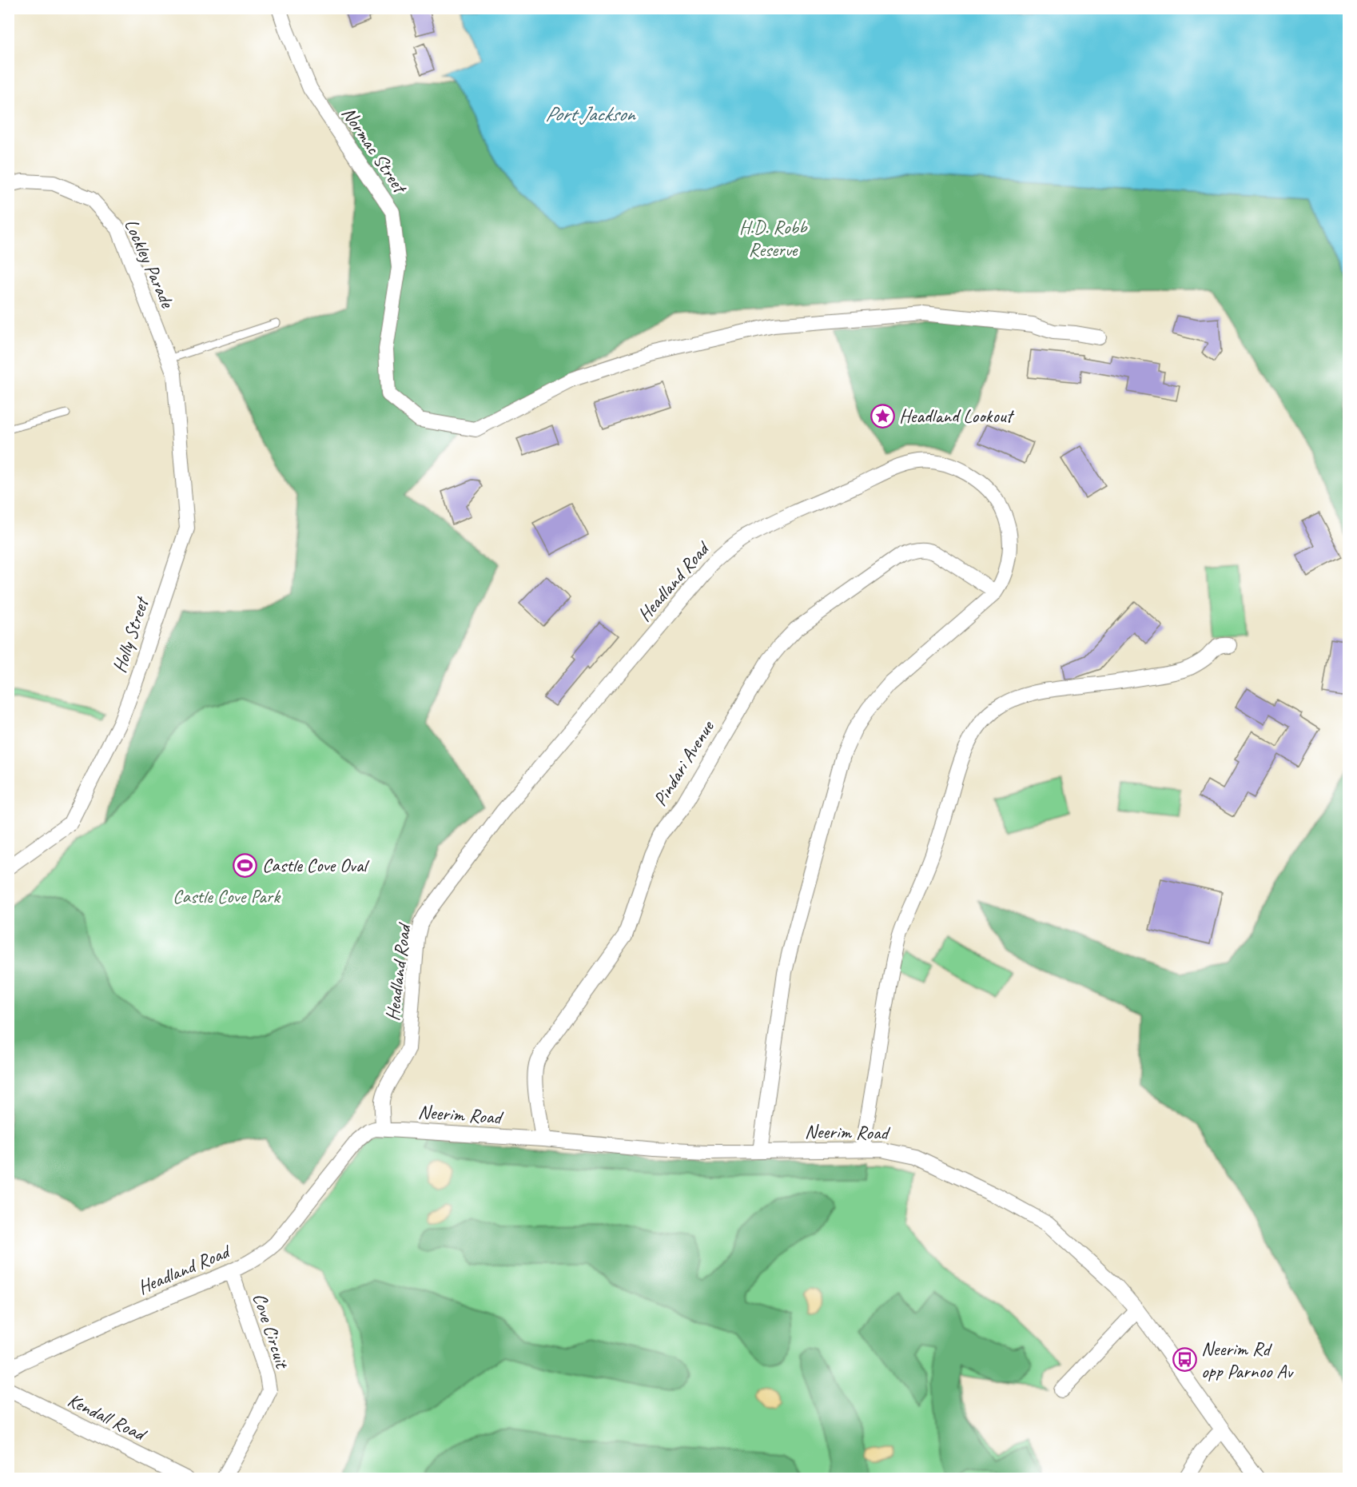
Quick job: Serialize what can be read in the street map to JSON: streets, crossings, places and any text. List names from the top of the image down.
{
  "streets": {
    "street": [
      "Normac Street",
      "Lockley Parade",
      "Headland Road",
      "Holly Street",
      "Pindari Avenue",
      "Neerim Road",
      "Cove Circuit",
      "Kendall Road"
    ]
  },
  "crossings": [
    ["Lockley Parade", "Holly Street"],
    ["Headland Road", "Pindari Avenue"],
    ["Headland Road", "Neerim Road"],
    ["Headland Road", "Cove Circuit"],
    ["Pindari Avenue", "Neerim Road"]
  ],
  "water": ["Port Jackson"],
  "parks": ["H.D. Robb Reserve", "Castle Cove Park"],
  "places": {
    "place": ["Headland Lookout"],
    "sports": ["Castle Cove Oval"],
    "bus stop": ["Neerim Rd opp Parnoo Av"]
  }
}
